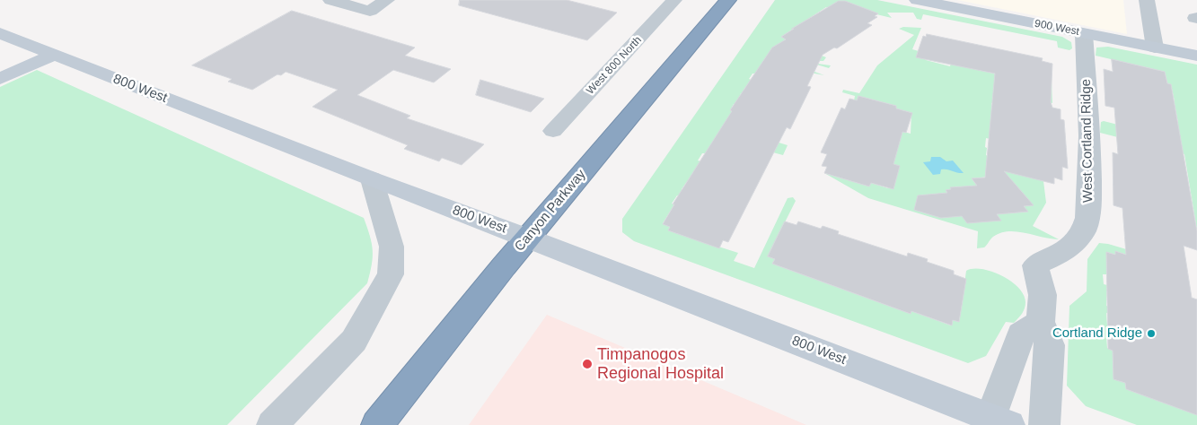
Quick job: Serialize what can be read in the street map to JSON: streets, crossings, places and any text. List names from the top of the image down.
{
  "streets": {
    "highway": ["Canyon Parkway"],
    "street": [
      "900 West",
      "West 800 North",
      "800 West",
      "West Cortland Ridge"
    ]
  },
  "crossings": [
    ["900 West", "West Cortland Ridge"],
    ["800 West", "Canyon Parkway"]
  ],
  "places": ["Cortland Ridge", "Timpanogos Regional Hospital"]
}
